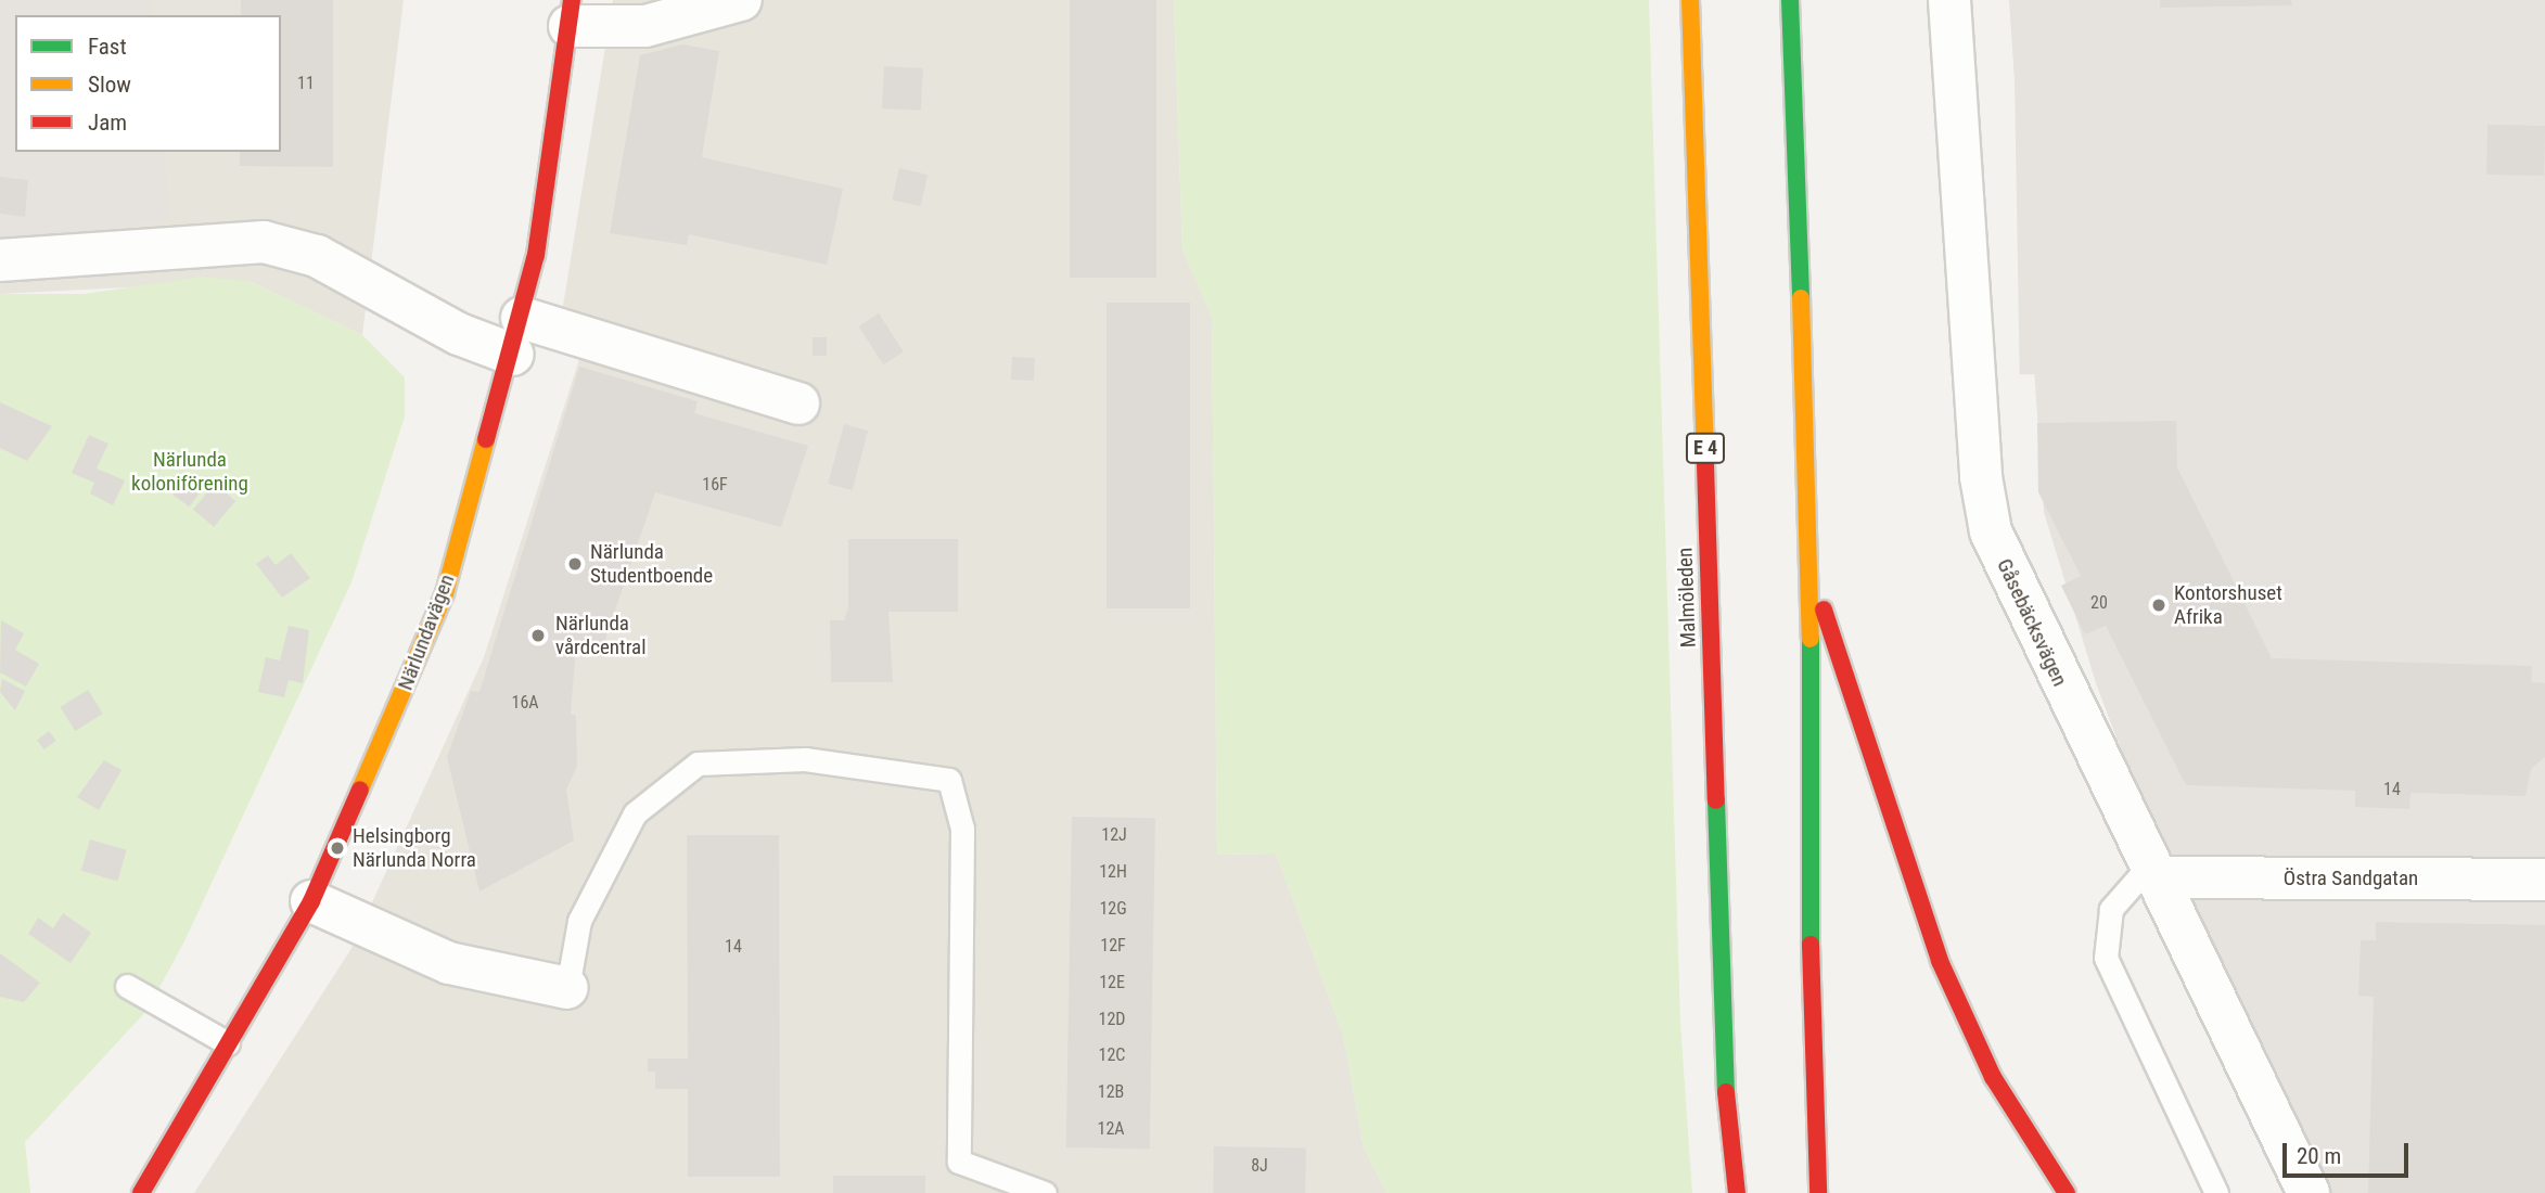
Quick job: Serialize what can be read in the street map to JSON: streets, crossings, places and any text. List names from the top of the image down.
{
  "streets": {
    "main road": ["E 4", "Malmöleden", "Närlundavägen"],
    "street": ["Gåsebäcksvägen", "Östra Sandgatan"]
  },
  "crossings": [
    ["Gåsebäcksvägen", "Östra Sandgatan"]
  ],
  "parks": ["Närlunda koloniförening"],
  "places": [
    "Närlunda Studentboende",
    "Kontorshuset Afrika",
    "Närlunda vårdcentral",
    "Helsingborg Närlunda Norra"
  ],
  "house_numbers": [
    "11",
    "16F",
    "20",
    "16A",
    "14",
    "12J",
    "12H",
    "12G",
    "12F",
    "14",
    "12E",
    "12D",
    "12C",
    "12B",
    "12A",
    "8J"
  ],
  "legend": ["Fast", "Slow", "Jam"],
  "scale_bar": "20 m"
}
